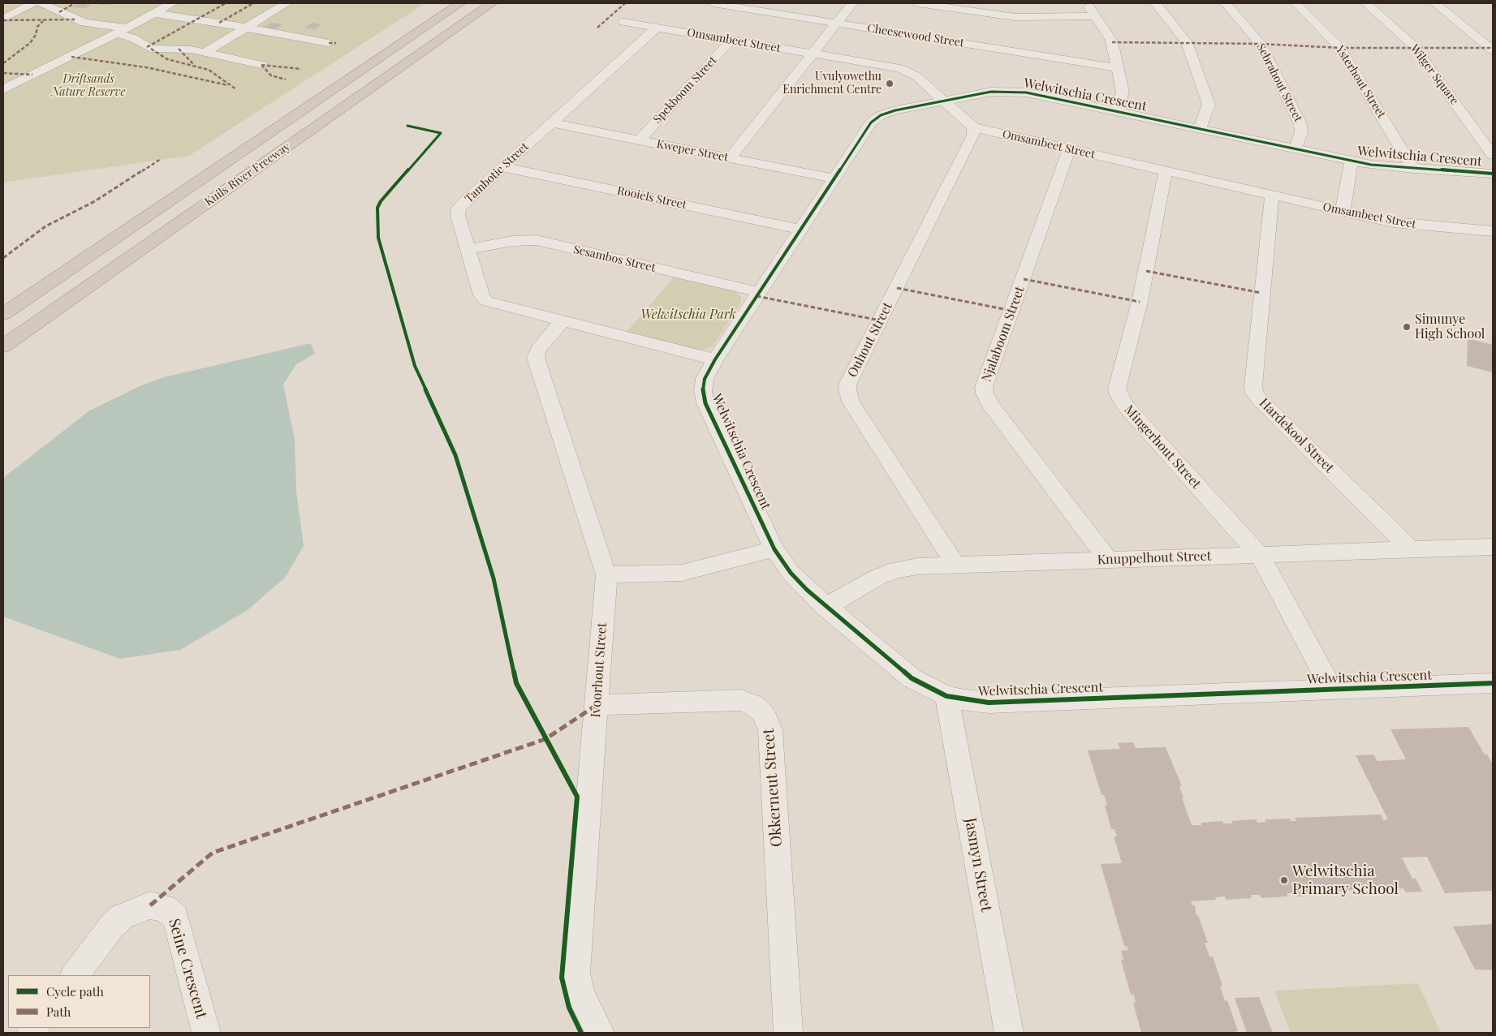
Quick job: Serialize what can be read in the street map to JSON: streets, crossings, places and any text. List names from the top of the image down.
{
  "streets": {
    "highway": ["Kuils River Freeway"],
    "street": [
      "Cheesewood Street",
      "Omsambeet Street",
      "Wilger Square",
      "Ysterhout Street",
      "Sebrahout Street",
      "Spekboom Street",
      "Welwitschia Crescent",
      "Kweper Street",
      "Tambotie Street",
      "Rooiels Street",
      "Sesambos Street",
      "Njalaboom Street",
      "Ouhout Street",
      "Hardekool Street",
      "Mingerhout Street",
      "Knuppelhout Street",
      "Ivoorhout Street",
      "Okkerneut Street",
      "Jasmyn Street",
      "Seine Crescent"
    ]
  },
  "crossings": [
    ["Omsambeet Street", "Spekboom Street"],
    ["Omsambeet Street", "Welwitschia Crescent"],
    ["Omsambeet Street", "Tambotie Street"],
    ["Omsambeet Street", "Njalaboom Street"],
    ["Omsambeet Street", "Ouhout Street"],
    ["Omsambeet Street", "Hardekool Street"],
    ["Omsambeet Street", "Mingerhout Street"],
    ["Ysterhout Street", "Welwitschia Crescent"],
    ["Sebrahout Street", "Welwitschia Crescent"],
    ["Spekboom Street", "Kweper Street"],
    ["Welwitschia Crescent", "Kweper Street"],
    ["Welwitschia Crescent", "Tambotie Street"],
    ["Welwitschia Crescent", "Rooiels Street"],
    ["Welwitschia Crescent", "Sesambos Street"],
    ["Welwitschia Crescent", "Mingerhout Street"],
    ["Welwitschia Crescent", "Knuppelhout Street"],
    ["Welwitschia Crescent", "Jasmyn Street"],
    ["Kweper Street", "Tambotie Street"],
    ["Tambotie Street", "Rooiels Street"],
    ["Tambotie Street", "Sesambos Street"],
    ["Tambotie Street", "Ivoorhout Street"],
    ["Njalaboom Street", "Knuppelhout Street"],
    ["Ouhout Street", "Knuppelhout Street"],
    ["Hardekool Street", "Knuppelhout Street"],
    ["Mingerhout Street", "Knuppelhout Street"],
    ["Ivoorhout Street", "Okkerneut Street"]
  ],
  "parks": ["Driftsands Nature Reserve", "Welwitschia Park"],
  "places": ["Uvulyowethu Enrichment Centre", "Simunye High School", "Welwitschia Primary School"],
  "legend": ["Cycle path", "Path"]
}
